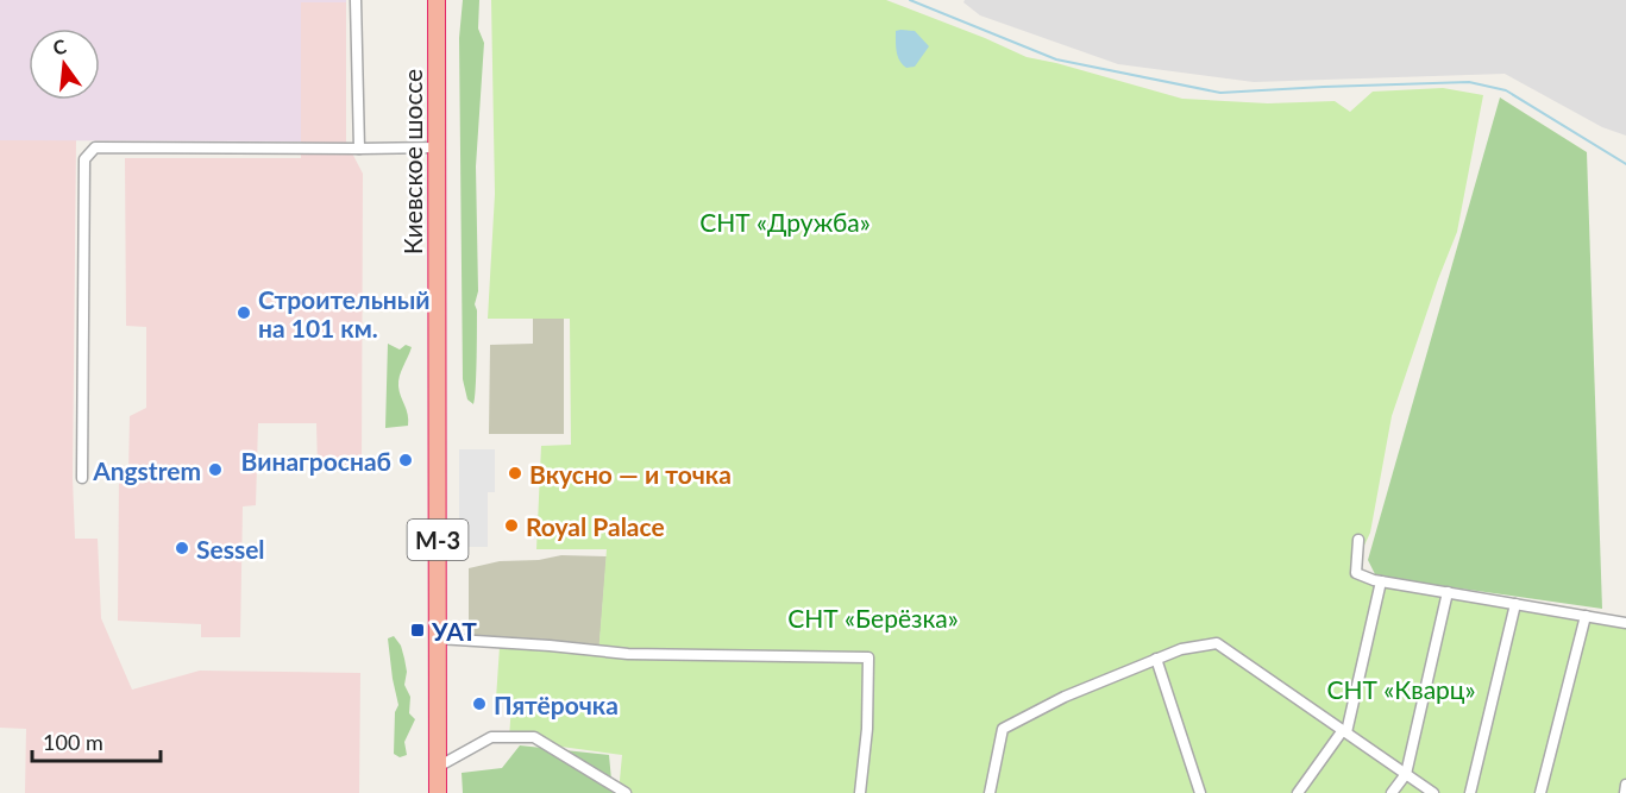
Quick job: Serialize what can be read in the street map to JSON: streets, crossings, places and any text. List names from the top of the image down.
{
  "streets": {
    "highway": ["Киевское шоссе", "М-3"]
  },
  "parks": ["СНТ «Дружба»", "СНТ «Берёзка»", "СНТ «Кварц»"],
  "places": {
    "other": [
      "Строительный на 101 км.",
      "Винагроснаб",
      "Angstrem",
      "Вкусно — и точка",
      "Royal Palace",
      "Sessel",
      "Пятёрочка"
    ],
    "transit": ["УАТ"]
  },
  "scale_bar": "100 m",
  "north": "top"
}
